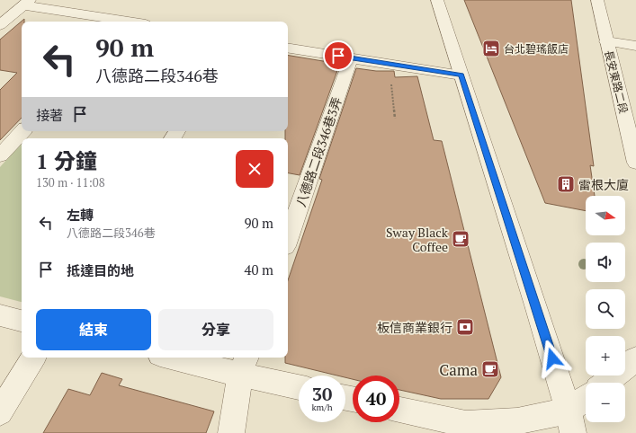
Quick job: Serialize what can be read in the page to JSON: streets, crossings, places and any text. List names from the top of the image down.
{
  "streets": {
    "street": ["長安東路二段", "八德路二段346巷3弄"]
  },
  "places": {
    "hotel": ["台北碧瑤飯店"],
    "building": ["雷根大廈"],
    "cafe": ["Sway Black Coffee", "Cama"],
    "bank": ["板信商業銀行"]
  },
  "north": "right",
  "page": {
    "turn": ["90 m", "八德路二段346巷"],
    "then": "接著",
    "heading": ["1 分鐘", "130 m · 11:08"],
    "map_buttons": ["+", "−"],
    "list": [
      {
        "name": "左轉",
        "note": "八德路二段346巷",
        "value": "90 m"
      },
      {
        "name": "抵達目的地",
        "value": "40 m"
      }
    ],
    "buttons": ["結束", "分享"],
    "speed": "30 km/h",
    "limit": "40"
  }
}
